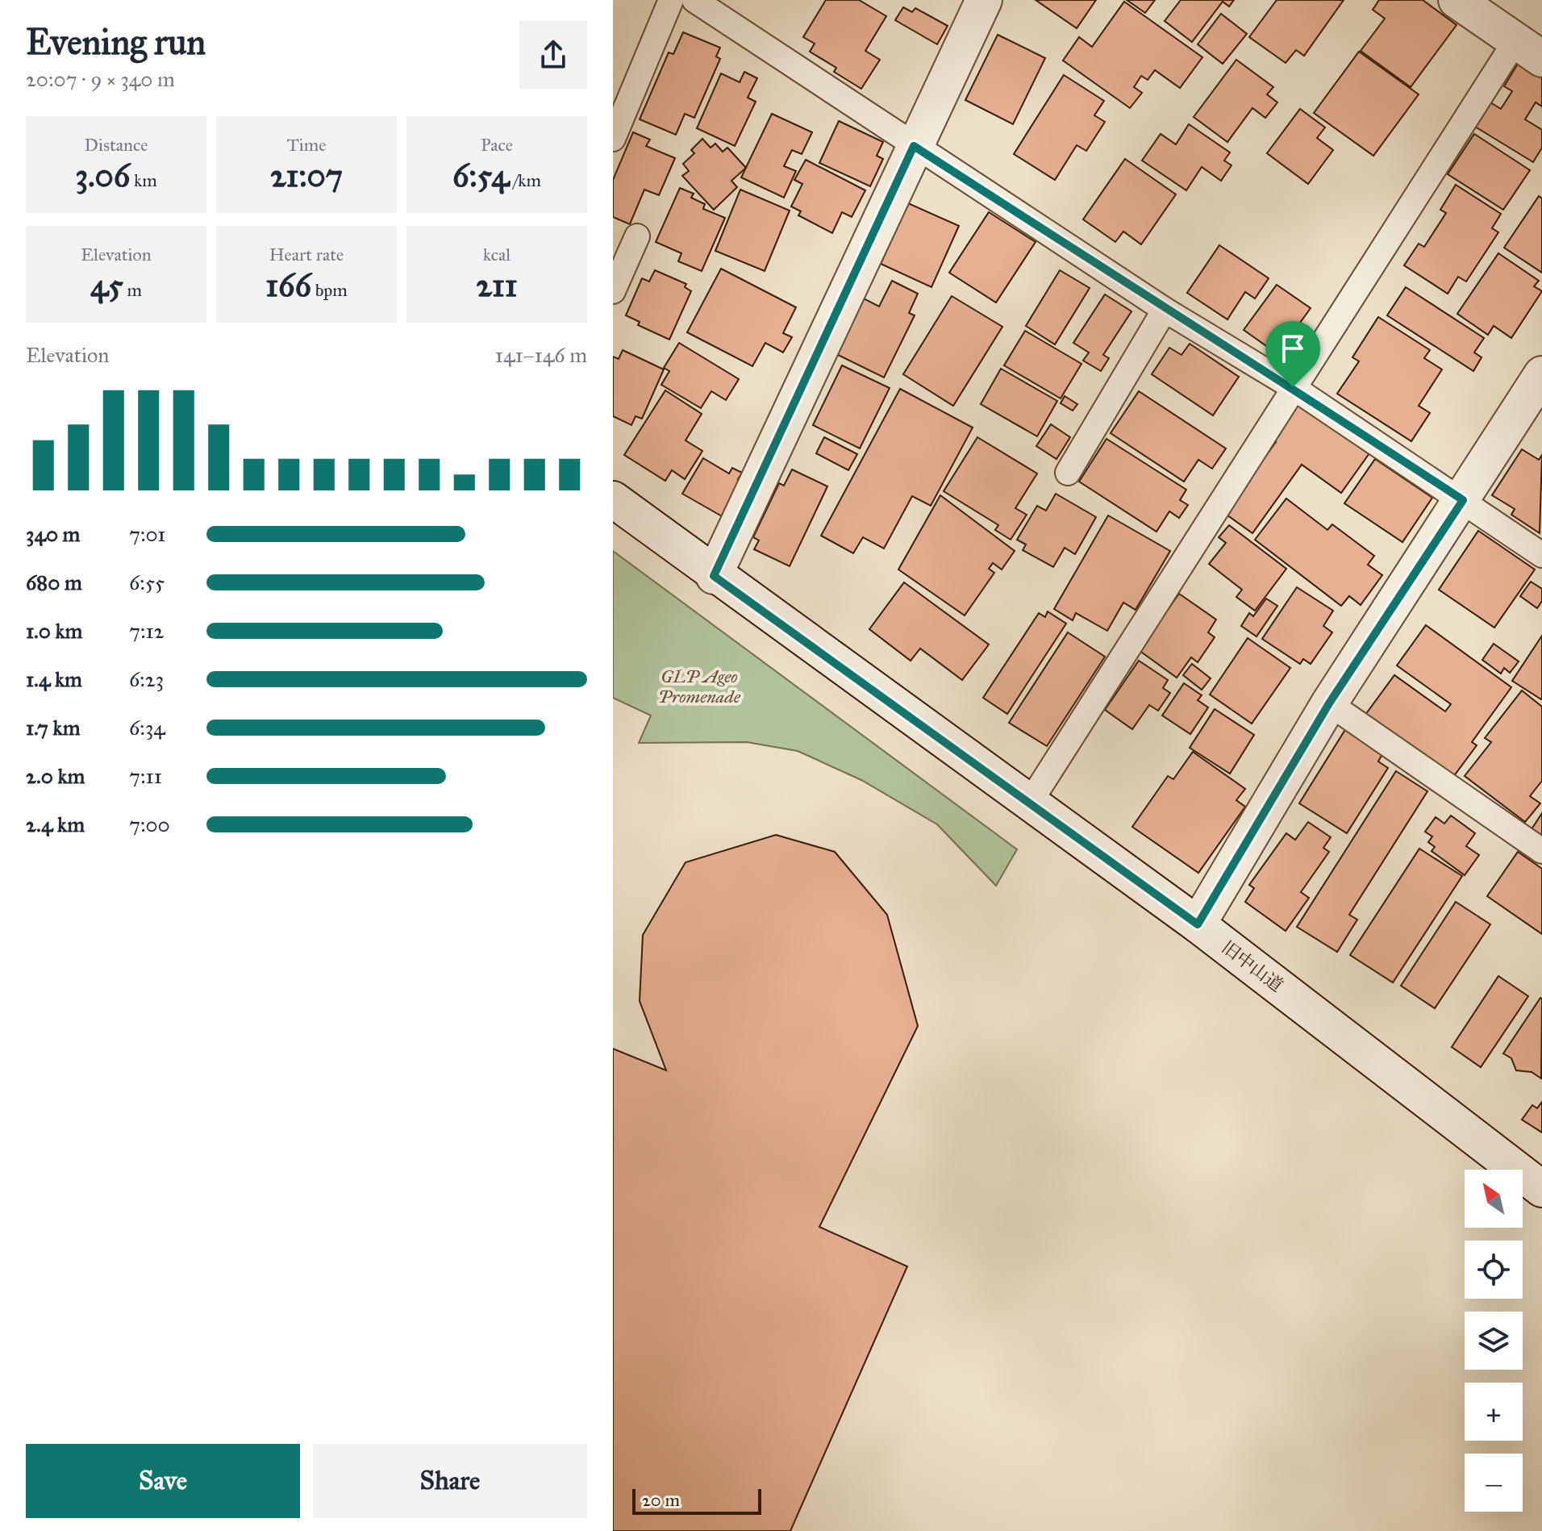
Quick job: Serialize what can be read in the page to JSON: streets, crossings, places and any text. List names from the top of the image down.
{
  "streets": {
    "street": ["旧中山道"]
  },
  "parks": ["GLP Ageo Promenade"],
  "scale_bar": "20 m",
  "north": "top left",
  "page": {
    "heading": ["Evening run", "20:07 · 9 × 340 m"],
    "stats": [
      ["Distance", "3.06 km"],
      ["Time", "21:07"],
      ["Pace", "6:54 /km"],
      ["Elevation", "45 m"],
      ["Heart rate", "166 bpm"],
      ["kcal", "211"]
    ],
    "chart": ["Elevation", "141–146 m"],
    "list": [
      {
        "name": "340 m",
        "note": "7:01"
      },
      {
        "name": "680 m",
        "note": "6:55"
      },
      {
        "name": "1.0 km",
        "note": "7:12"
      },
      {
        "name": "1.4 km",
        "note": "6:23"
      },
      {
        "name": "1.7 km",
        "note": "6:34"
      },
      {
        "name": "2.0 km",
        "note": "7:11"
      },
      {
        "name": "2.4 km",
        "note": "7:00"
      }
    ],
    "map_buttons": ["+", "−"],
    "buttons": ["Save", "Share"],
    "scale": "20 m"
  }
}
